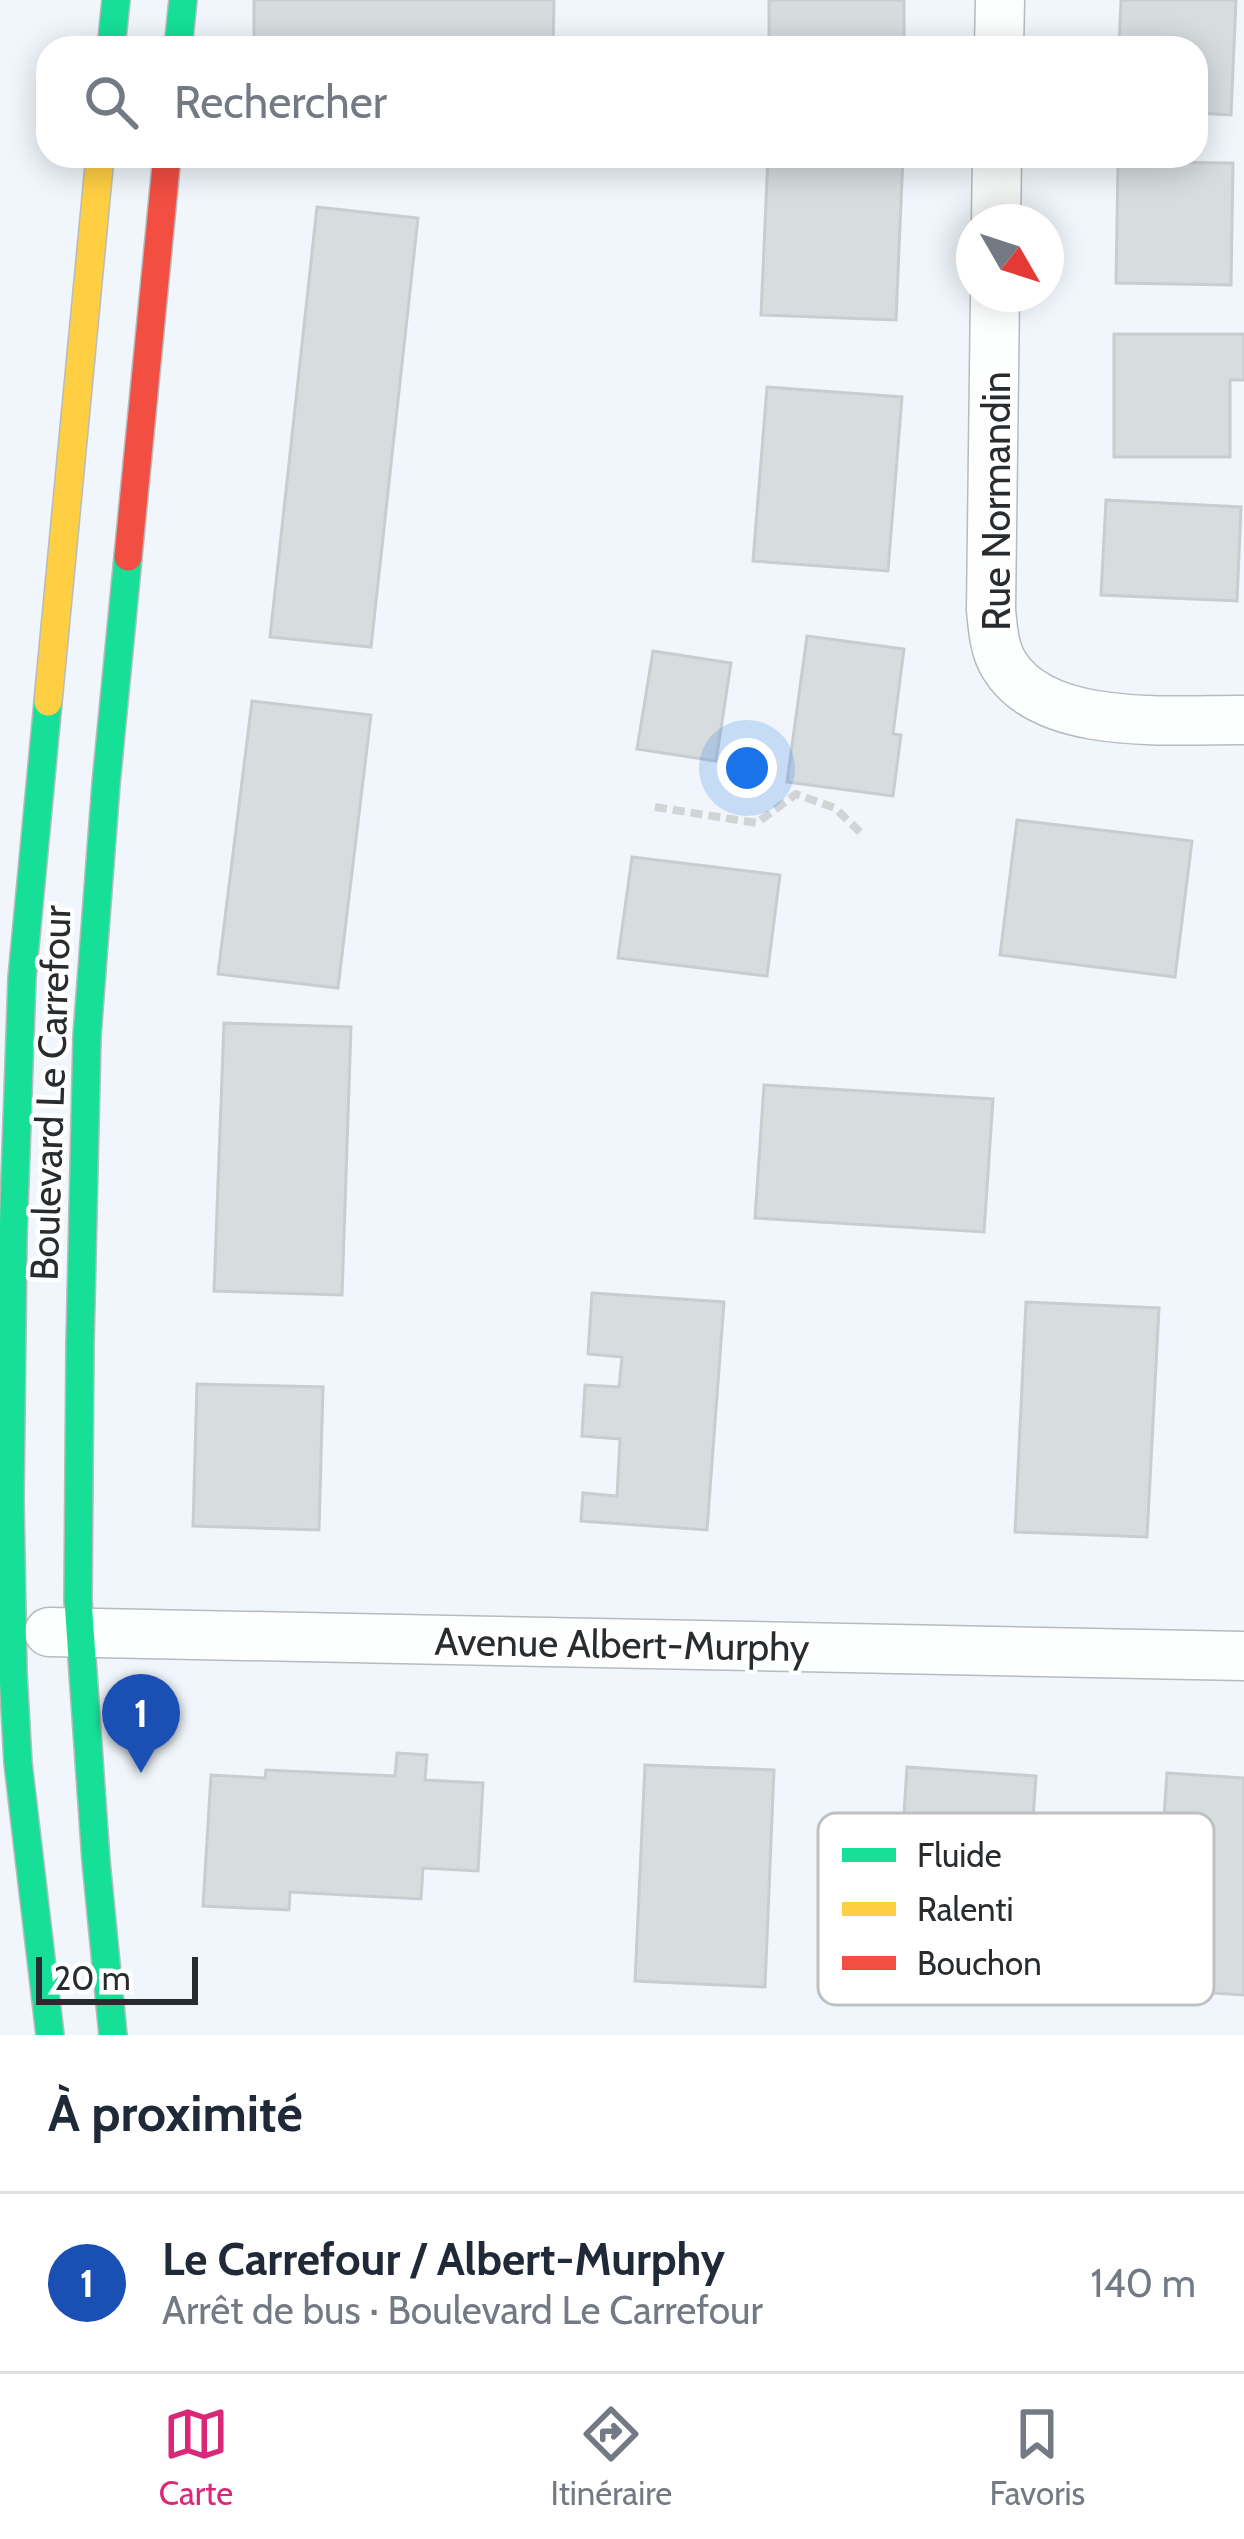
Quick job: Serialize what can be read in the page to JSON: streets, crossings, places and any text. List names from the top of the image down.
{
  "streets": {
    "street": ["Rue Normandin", "Boulevard Le Carrefour", "Avenue Albert-Murphy"]
  },
  "crossings": [
    ["Boulevard Le Carrefour", "Avenue Albert-Murphy"]
  ],
  "legend": ["Fluide", "Ralenti", "Bouchon"],
  "scale_bar": "20 m",
  "north": "bottom right",
  "page": {
    "search": "Rechercher",
    "pins": "1",
    "scale": "20 m",
    "heading": "À proximité",
    "list": [
      {
        "mark": "1",
        "name": "Le Carrefour / Albert-Murphy",
        "note": "Arrêt de bus · Boulevard Le Carrefour",
        "value": "140 m"
      }
    ],
    "nav": ["Carte", "Itinéraire", "Favoris"]
  }
}
